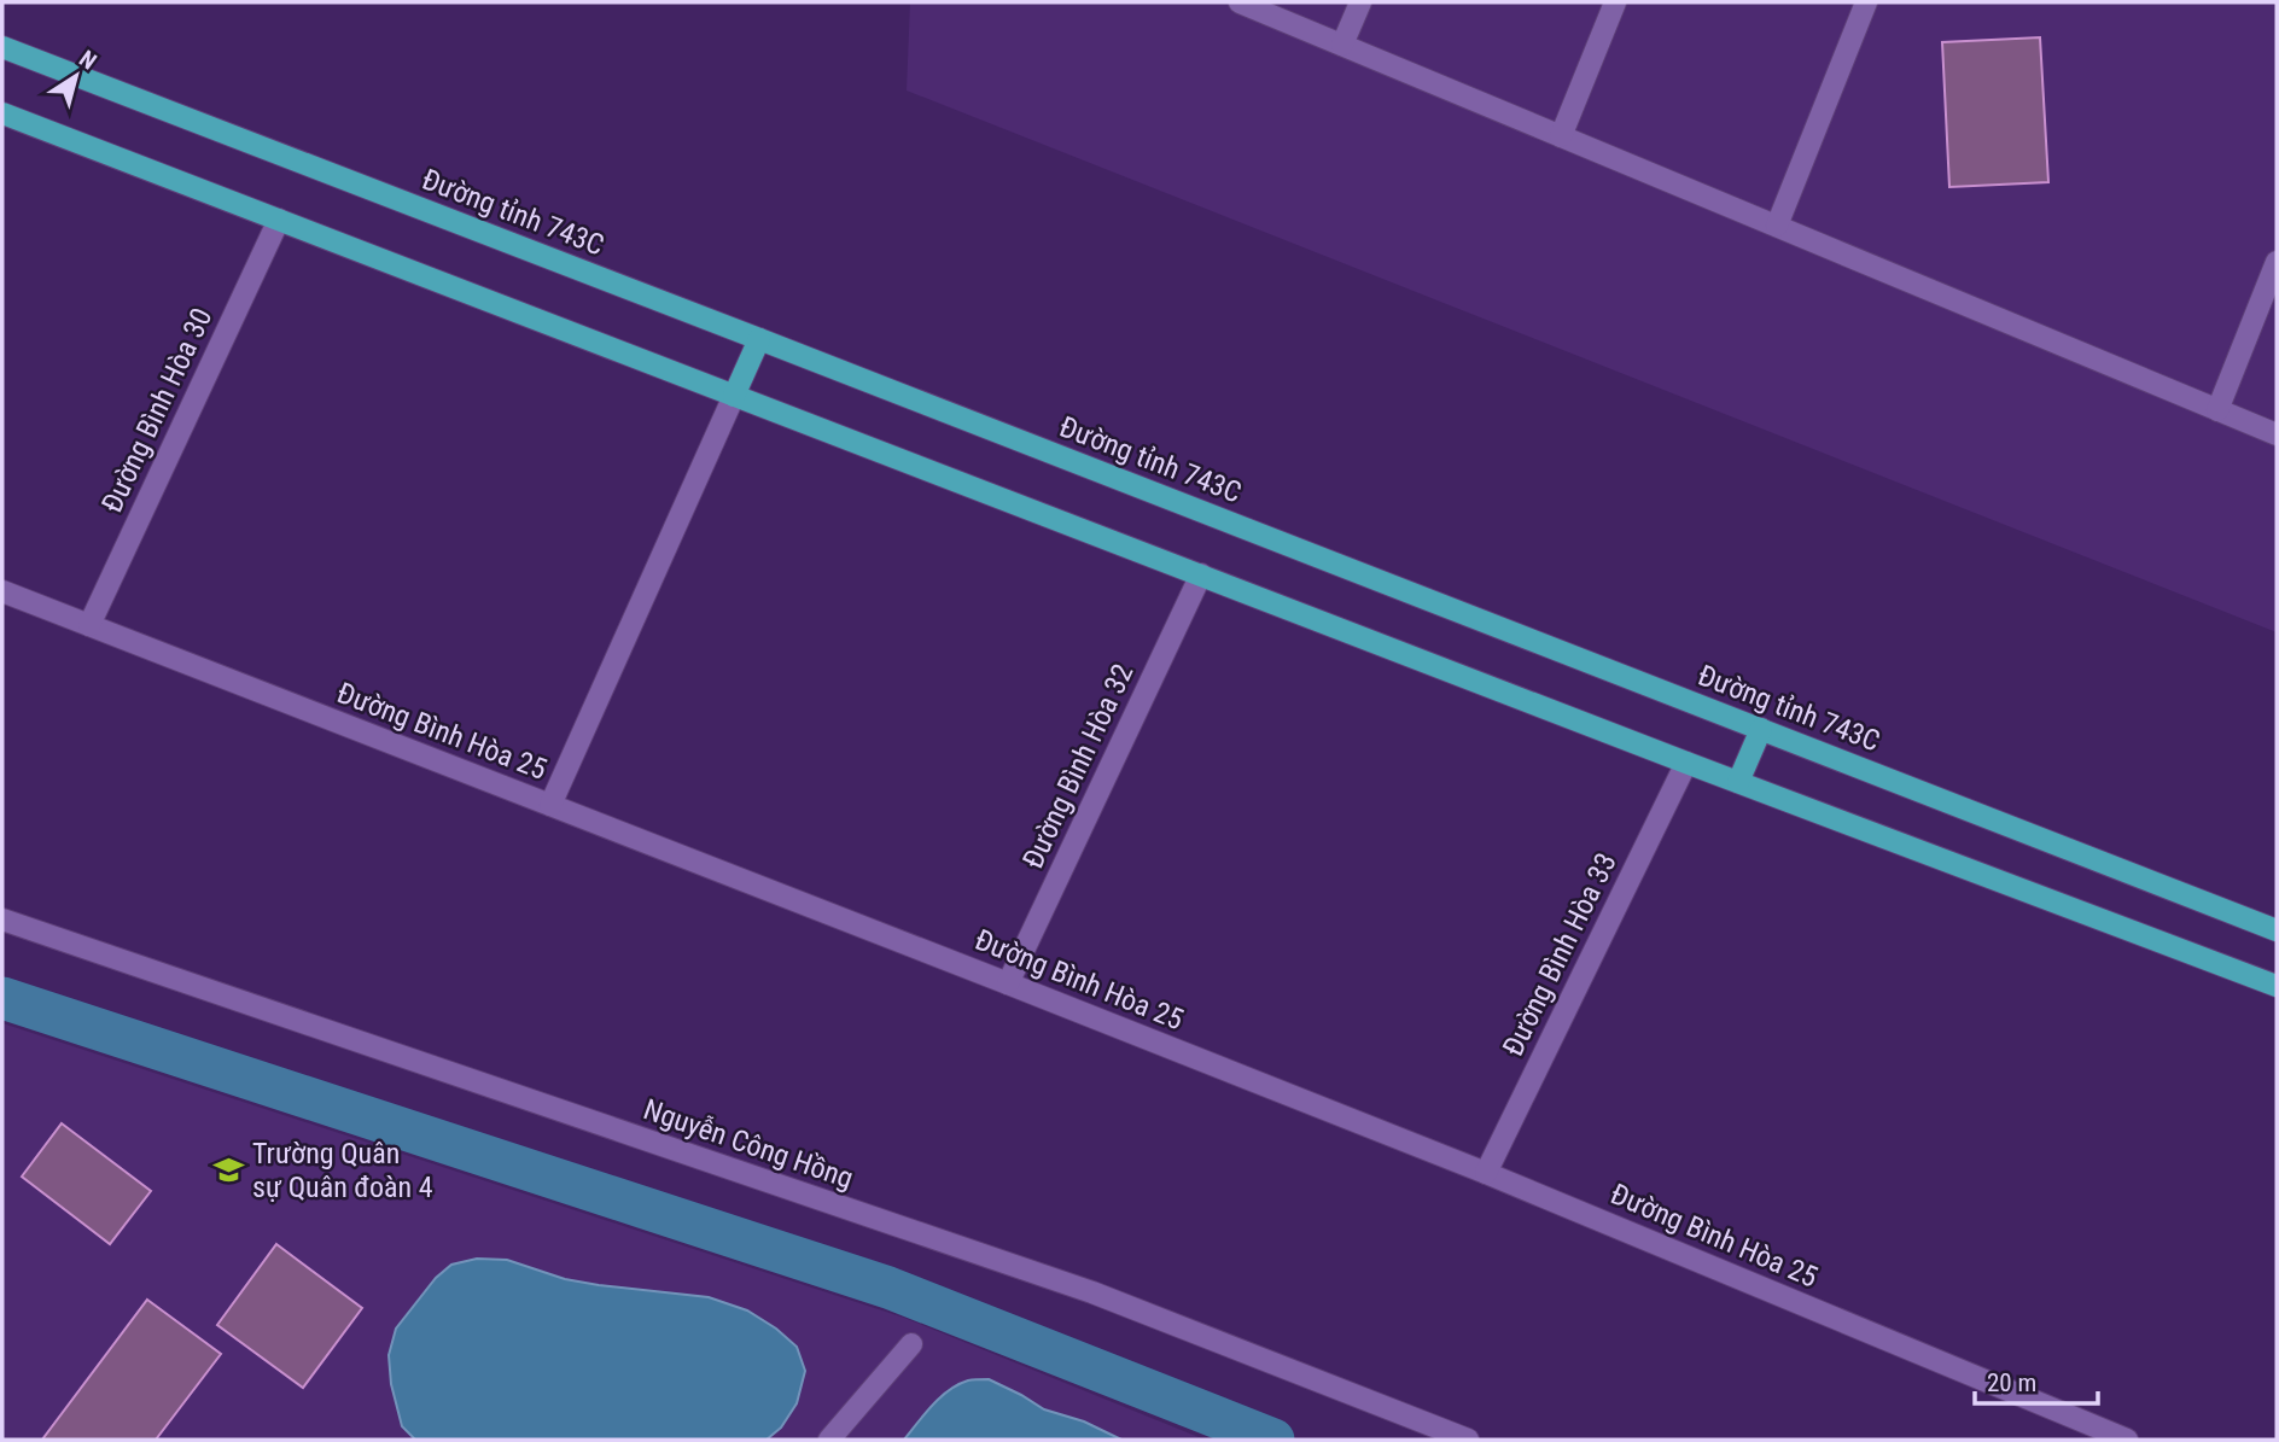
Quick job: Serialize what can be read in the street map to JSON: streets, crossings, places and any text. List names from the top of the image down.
{
  "streets": {
    "main road": ["Đường tỉnh 743C"],
    "street": [
      "Đường Bình Hòa 30",
      "Đường Bình Hòa 25",
      "Đường Bình Hòa 32",
      "Đường Bình Hòa 33",
      "Nguyễn Công Hồng"
    ]
  },
  "crossings": [
    ["Đường Bình Hòa 30", "Đường Bình Hòa 25"],
    ["Đường Bình Hòa 25", "Đường Bình Hòa 32"],
    ["Đường Bình Hòa 25", "Đường Bình Hòa 33"]
  ],
  "places": {
    "school or university": ["Trường Quân sự Quân đoàn 4"]
  },
  "scale_bar": "20 m",
  "north": "top right"
}
